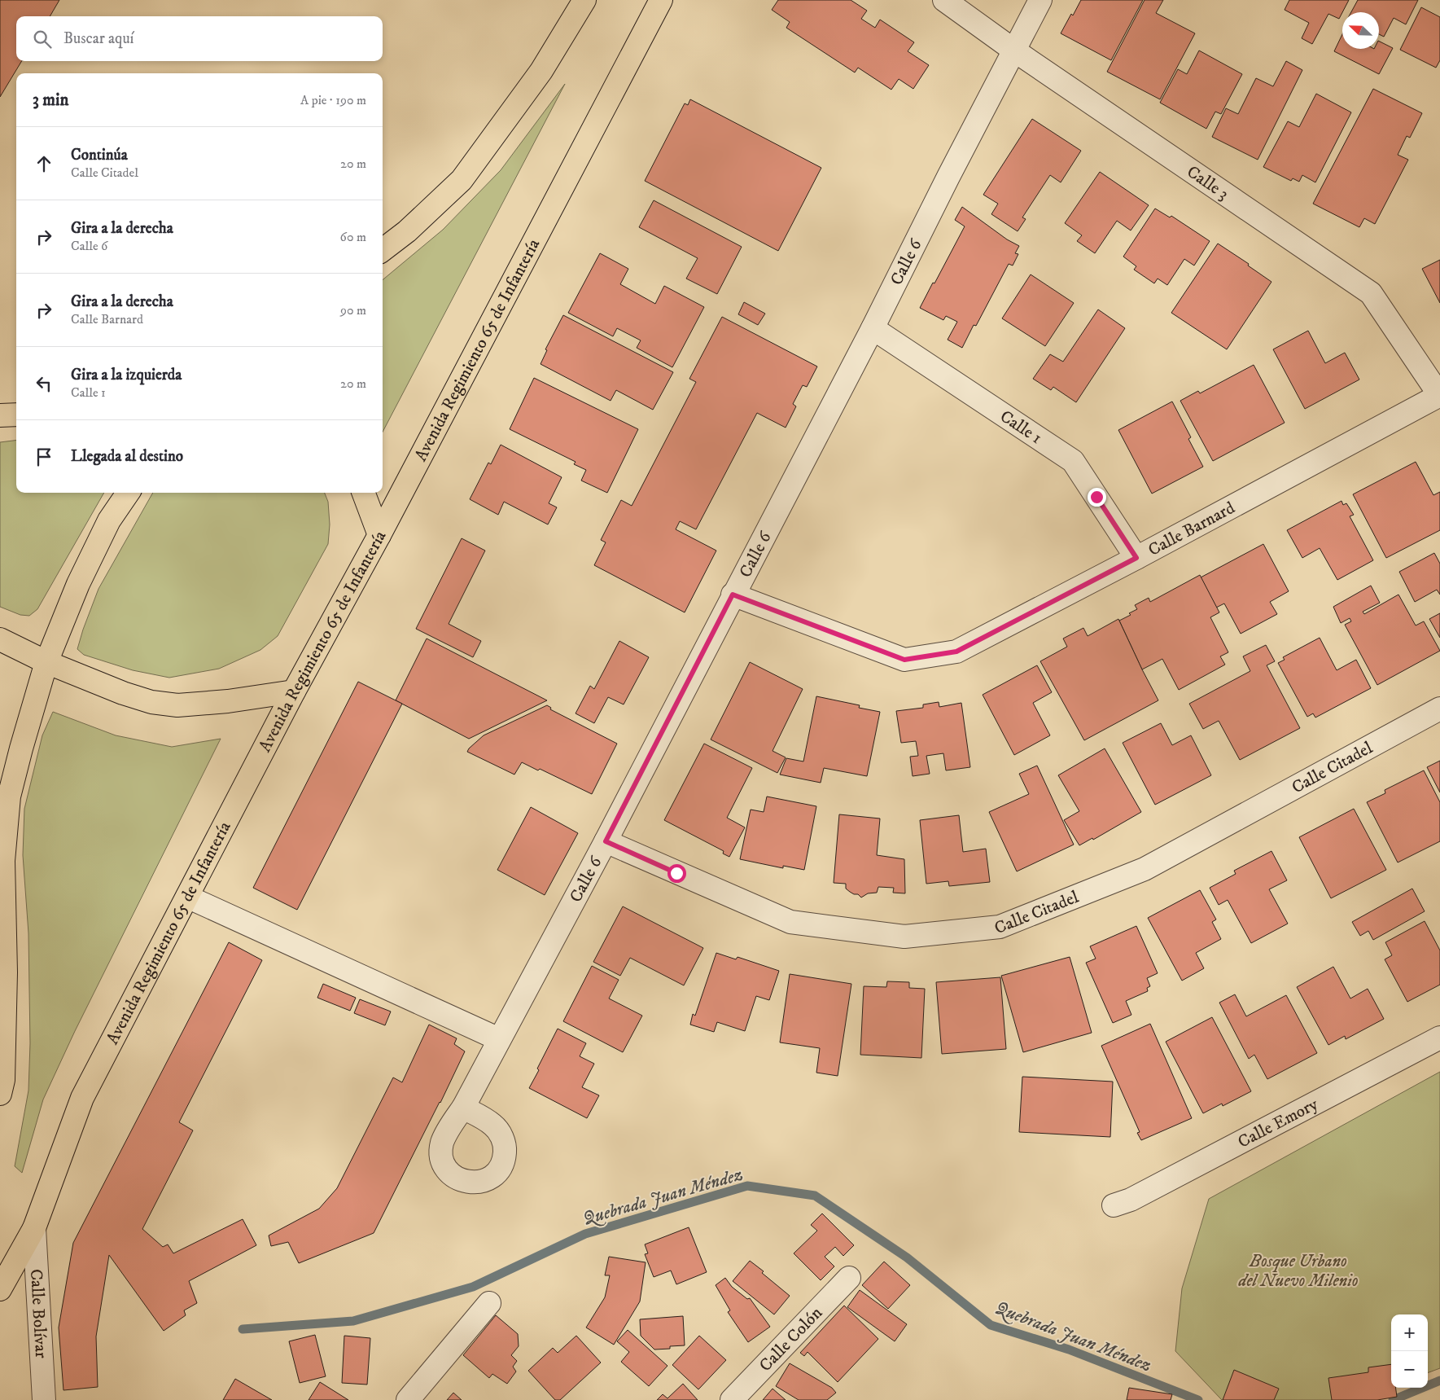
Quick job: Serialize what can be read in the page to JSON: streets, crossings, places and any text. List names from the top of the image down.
{
  "streets": {
    "main road": ["Avenida Regimiento 65 de Infantería"],
    "street": [
      "Calle 3",
      "Calle 6",
      "Calle 1",
      "Calle Barnard",
      "Calle Citadel",
      "Calle Emory",
      "Calle Bolívar",
      "Calle Colón"
    ]
  },
  "crossings": [
    ["Calle 3", "Calle 6"],
    ["Calle 3", "Calle Barnard"],
    ["Calle 6", "Calle 1"],
    ["Calle 6", "Calle Barnard"],
    ["Calle 6", "Calle Citadel"],
    ["Avenida Regimiento 65 de Infantería", "Calle Bolívar"],
    ["Calle 1", "Calle Barnard"]
  ],
  "water": ["Quebrada Juan Méndez"],
  "parks": ["Bosque Urbano del Nuevo Milenio"],
  "north": "top left",
  "page": {
    "search": "Buscar aquí",
    "heading": ["3 min", "A pie · 190 m"],
    "list": [
      ["Continúa", "Calle Citadel", "20 m"],
      ["Gira a la derecha", "Calle 6", "60 m"],
      ["Gira a la derecha", "Calle Barnard", "90 m"],
      ["Gira a la izquierda", "Calle 1", "20 m"],
      "Llegada al destino"
    ],
    "map_buttons": ["+", "−"]
  }
}
